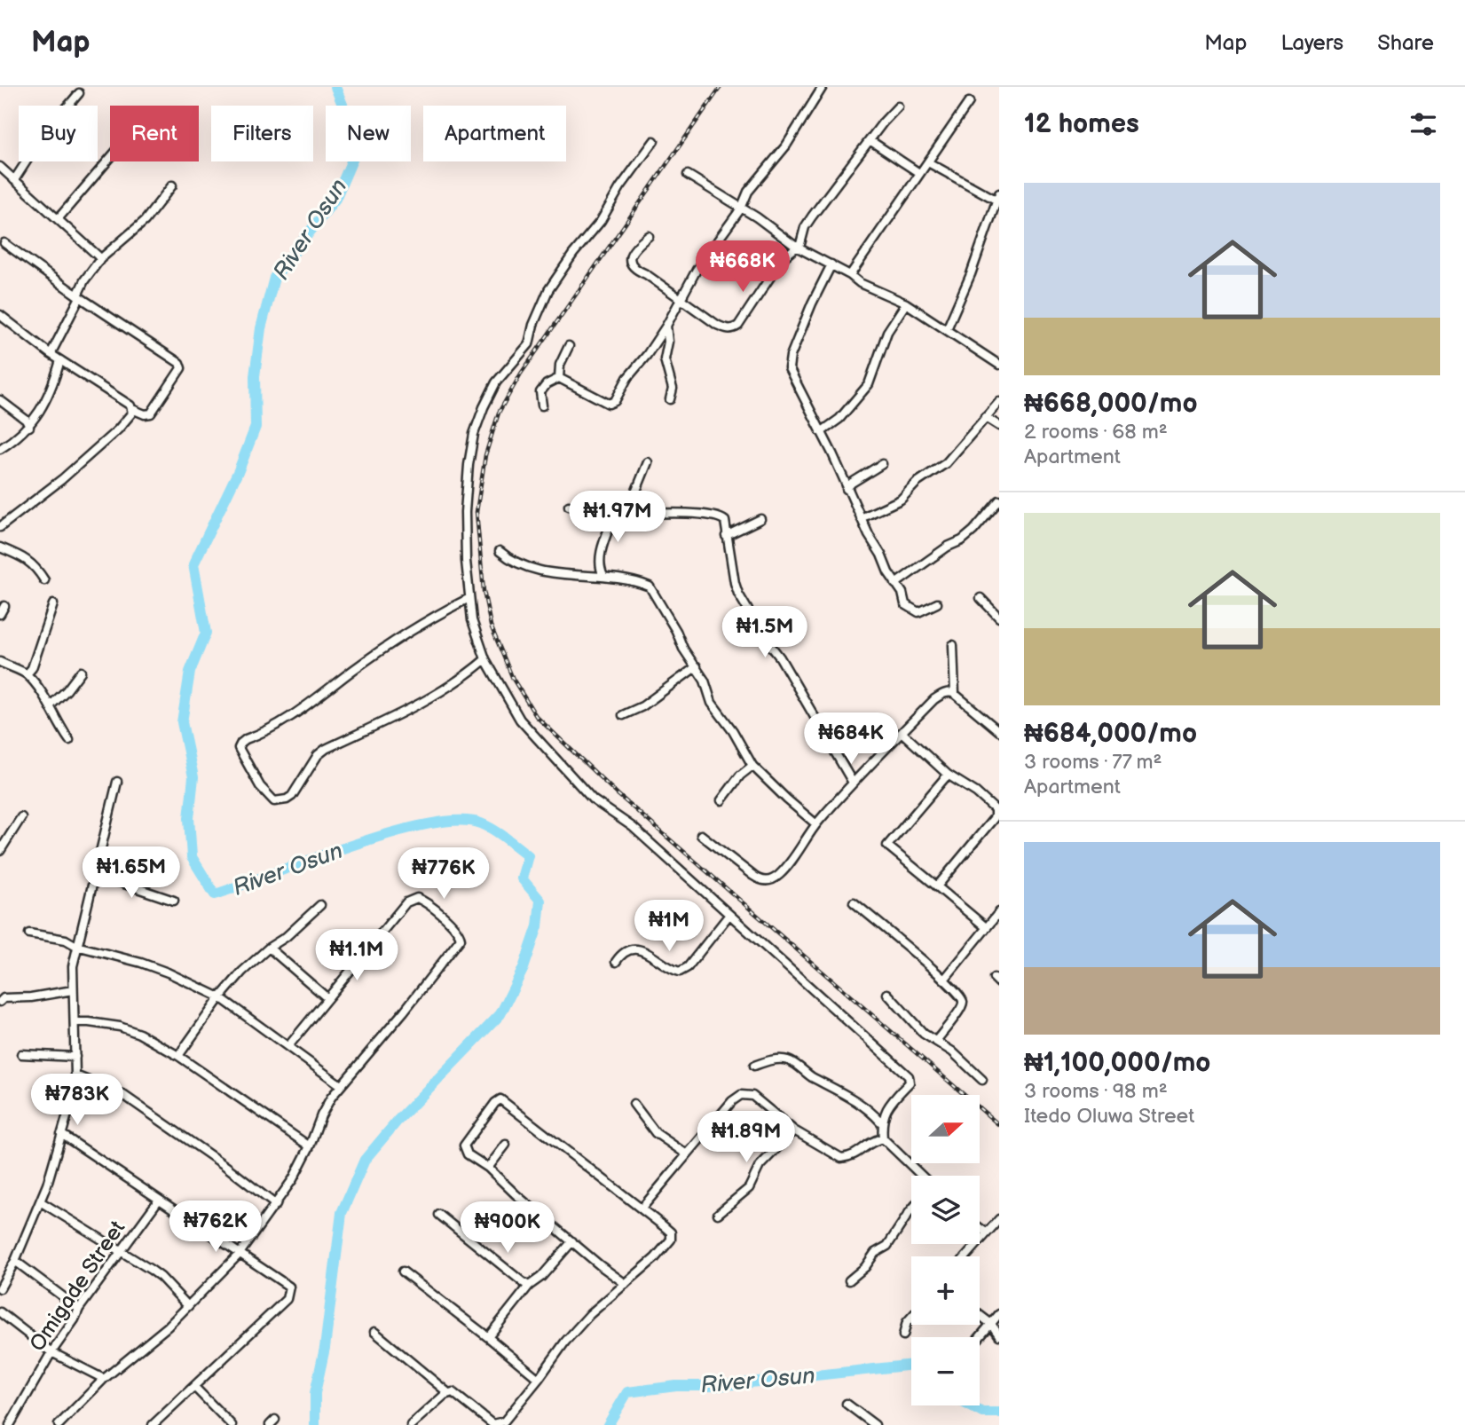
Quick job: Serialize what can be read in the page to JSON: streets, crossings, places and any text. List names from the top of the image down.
{
  "streets": {
    "street": ["Omigade Street"]
  },
  "water": ["River Osun"],
  "north": "right",
  "page": {
    "header": "Map",
    "nav": ["Map", "Layers", "Share"],
    "heading": "12 homes",
    "chip": [
      "Buy",
      "Rent",
      "Filters",
      "New",
      "Apartment"
    ],
    "list": [
      {
        "name": "₦668,000/mo",
        "note": "2 rooms · 68 m² · Apartment"
      },
      {
        "name": "₦684,000/mo",
        "note": "3 rooms · 77 m² · Apartment"
      },
      {
        "name": "₦1,100,000/mo",
        "note": "3 rooms · 98 m² · Itedo Oluwa Street"
      }
    ],
    "price": [
      "₦668K",
      "₦1.97M",
      "₦1.5M",
      "₦684K",
      "₦1.65M",
      "₦776K",
      "₦1M",
      "₦1.1M",
      "₦783K",
      "₦1.89M",
      "₦762K",
      "₦900K"
    ],
    "map_buttons": ["+", "−"]
  }
}
